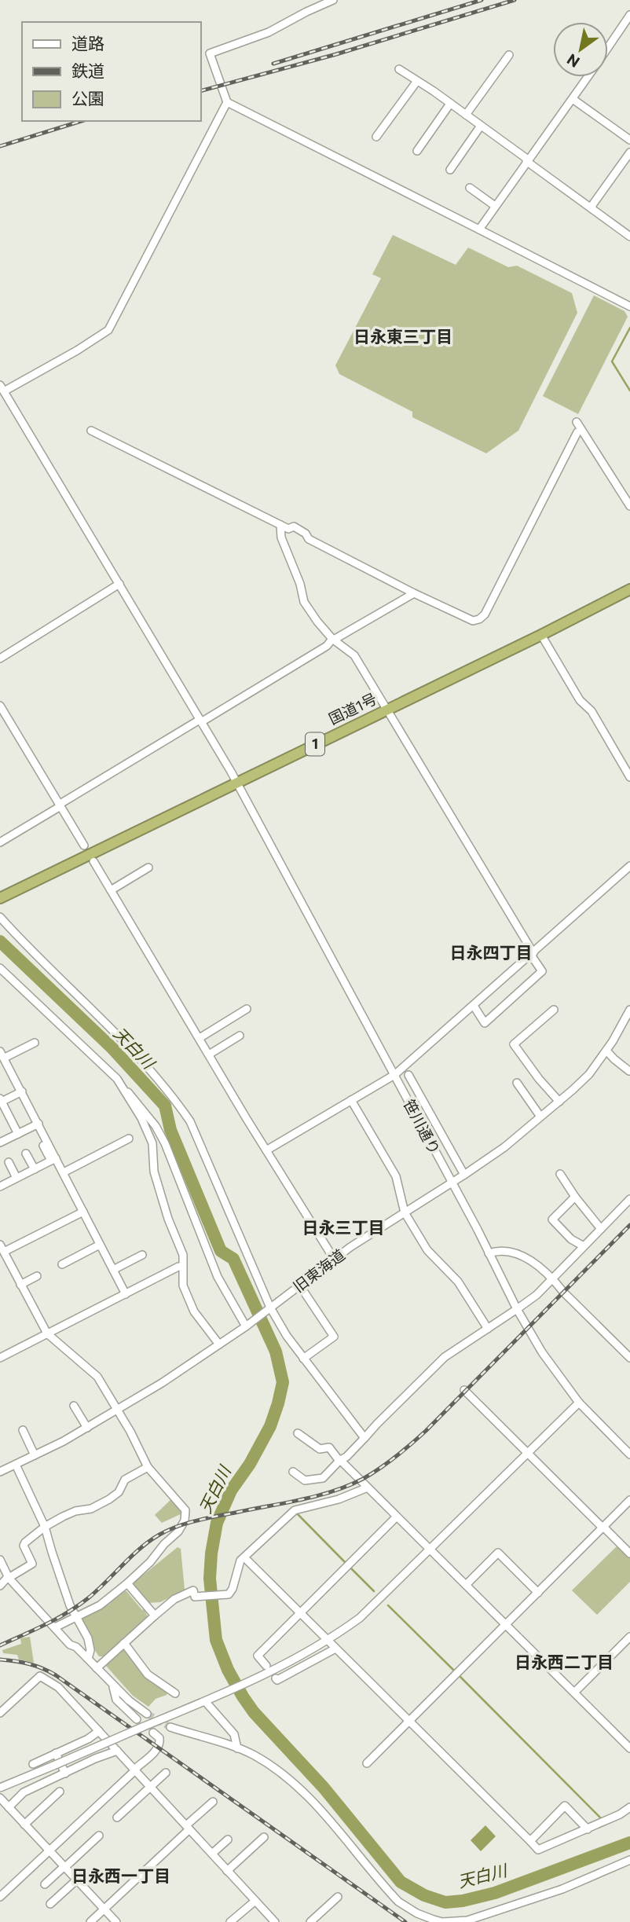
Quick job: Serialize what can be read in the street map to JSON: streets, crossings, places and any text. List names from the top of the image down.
{
  "streets": {
    "highway": ["国道1号", "1"],
    "street": ["笹川通り", "旧東海道"]
  },
  "crossings": [
    ["国道1号", "笹川通り"],
    ["笹川通り", "旧東海道"]
  ],
  "districts": [
    "日永東三丁目",
    "日永四丁目",
    "日永三丁目",
    "日永西二丁目",
    "日永西一丁目"
  ],
  "water": ["天白川"],
  "legend": ["道路", "鉄道", "公園"],
  "north": "bottom left"
}
